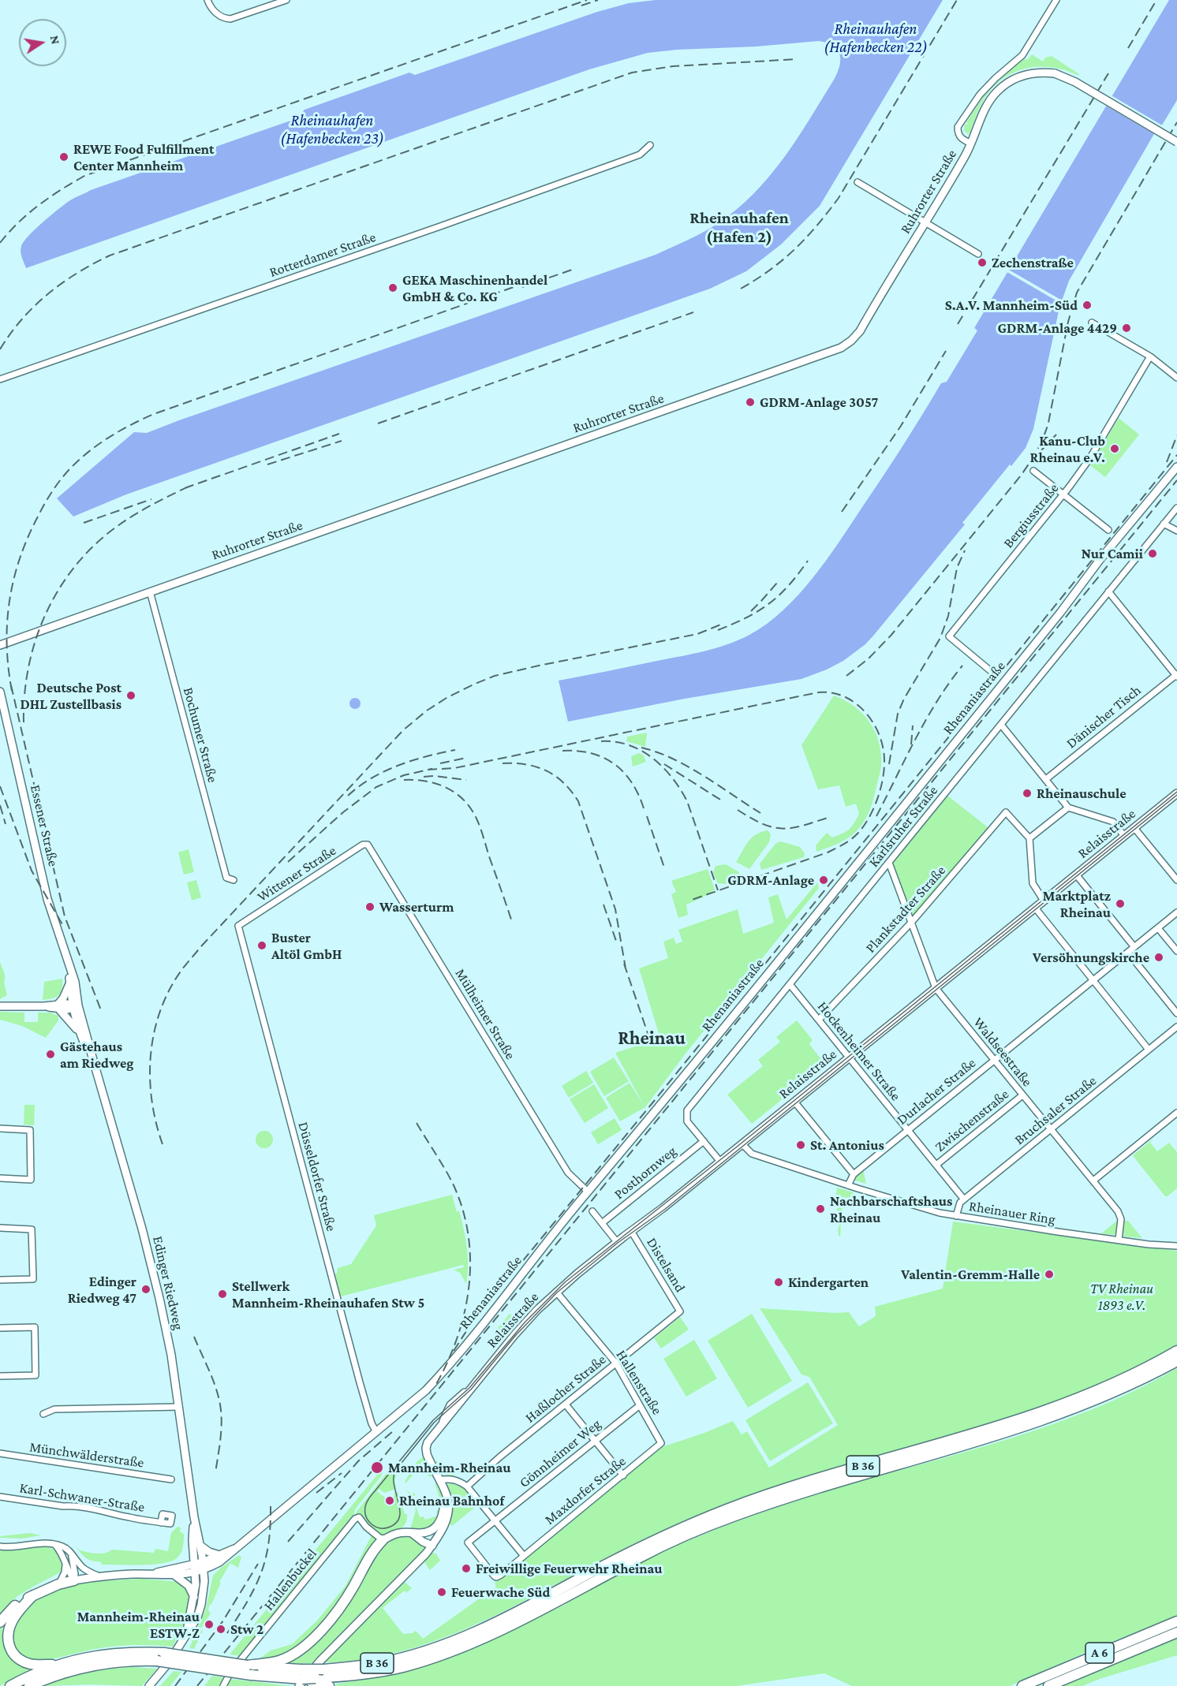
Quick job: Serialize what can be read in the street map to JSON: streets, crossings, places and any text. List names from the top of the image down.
{
  "streets": {
    "highway": ["B 36", "A 6"],
    "street": [
      "Ruhrorter Straße",
      "Rotterdamer Straße",
      "Bergiusstraße",
      "Rhenaniastraße",
      "Dänischer Tisch",
      "Bochumer Straße",
      "Essener Straße",
      "Karlsruher Straße",
      "Relaisstraße",
      "Wittener Straße",
      "Plankstadter Straße",
      "Mülheimer Straße",
      "Hockenheimer Straße",
      "Waldseestraße",
      "Durlacher Straße",
      "Bruchsaler Straße",
      "Zwischenstraße",
      "Posthornweg",
      "Düsseldorfer Straße",
      "Rheinauer Ring",
      "Distelsand",
      "Edinger Riedweg",
      "Hallenstraße",
      "Haßlocher Straße",
      "Gönnheimer Weg",
      "Münchwälderstraße",
      "Maxdorfer Straße",
      "Karl-Schwaner-Straße",
      "Hallenbuckel"
    ]
  },
  "crossings": [
    ["Ruhrorter Straße", "Bochumer Straße"],
    ["Rhenaniastraße", "Mülheimer Straße"],
    ["Rhenaniastraße", "Düsseldorfer Straße"],
    ["Rhenaniastraße", "Edinger Riedweg"],
    ["Essener Straße", "Edinger Riedweg"],
    ["Karlsruher Straße", "Relaisstraße"],
    ["Karlsruher Straße", "Hockenheimer Straße"],
    ["Karlsruher Straße", "Waldseestraße"],
    ["Karlsruher Straße", "Posthornweg"],
    ["Relaisstraße", "Hockenheimer Straße"],
    ["Relaisstraße", "Waldseestraße"],
    ["Relaisstraße", "Rheinauer Ring"],
    ["Relaisstraße", "Distelsand"],
    ["Relaisstraße", "Hallenstraße"],
    ["Relaisstraße", "B 36"],
    ["Wittener Straße", "Mülheimer Straße"],
    ["Wittener Straße", "Düsseldorfer Straße"],
    ["Plankstadter Straße", "Hockenheimer Straße"],
    ["Plankstadter Straße", "Waldseestraße"],
    ["Hockenheimer Straße", "Durlacher Straße"],
    ["Hockenheimer Straße", "Bruchsaler Straße"],
    ["Hockenheimer Straße", "Zwischenstraße"],
    ["Waldseestraße", "Durlacher Straße"],
    ["Waldseestraße", "Bruchsaler Straße"],
    ["Waldseestraße", "Zwischenstraße"],
    ["Waldseestraße", "Rheinauer Ring"],
    ["Durlacher Straße", "Rheinauer Ring"],
    ["Bruchsaler Straße", "Rheinauer Ring"],
    ["Distelsand", "Haßlocher Straße"],
    ["Hallenstraße", "Haßlocher Straße"],
    ["Hallenstraße", "Gönnheimer Weg"],
    ["Hallenstraße", "Maxdorfer Straße"],
    ["Gönnheimer Weg", "Maxdorfer Straße"]
  ],
  "districts": ["Rheinauhafen (Hafen 2)", "Rheinau"],
  "water": ["Rheinauhafen (Hafenbecken 22)", "Rheinauhafen (Hafenbecken 23)"],
  "parks": ["TV Rheinau 1893 e.V."],
  "places": [
    "REWE Food Fulfillment Center Mannheim",
    "Zechenstraße",
    "GEKA Maschinenhandel GmbH & Co. KG",
    "S.A.V. Mannheim-Süd",
    "GDRM-Anlage 4429",
    "GDRM-Anlage 3057",
    "Kanu-Club Rheinau e.V.",
    "Nur Camii",
    "Deutsche Post DHL Zustellbasis",
    "Rheinauschule",
    "GDRM-Anlage",
    "Marktplatz Rheinau",
    "Wasserturm",
    "Buster Altöl GmbH",
    "Versöhnungskirche",
    "Gästehaus am Riedweg",
    "St. Antonius",
    "Nachbarschaftshaus Rheinau",
    "Valentin-Gremm-Halle",
    "Kindergarten",
    "Edinger Riedweg 47",
    "Stellwerk Mannheim-Rheinauhafen Stw 5",
    "Mannheim-Rheinau",
    "Rheinau Bahnhof",
    "Freiwillige Feuerwehr Rheinau",
    "Feuerwache Süd",
    "Mannheim-Rheinau ESTW-Z",
    "Stw 2"
  ],
  "north": "right"
}
